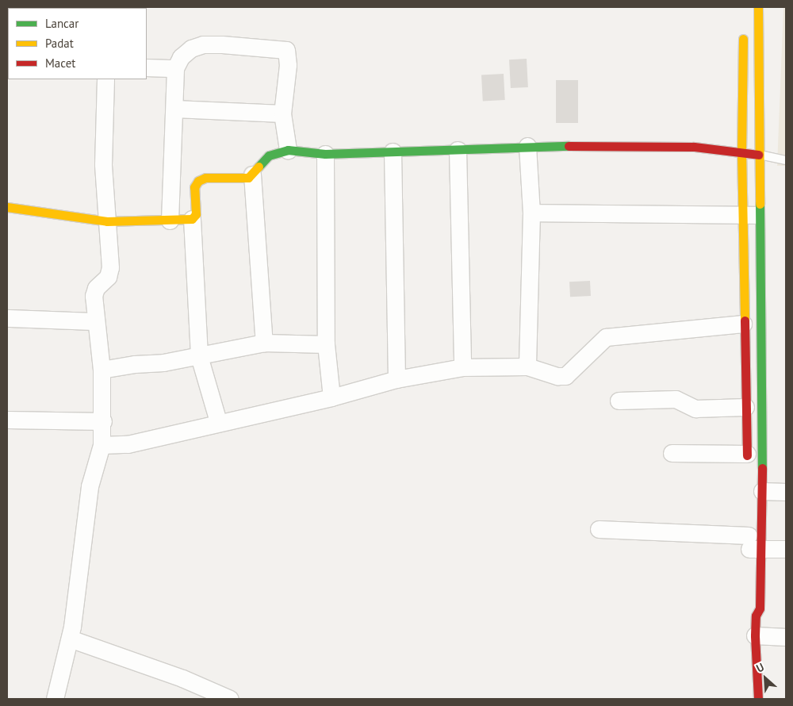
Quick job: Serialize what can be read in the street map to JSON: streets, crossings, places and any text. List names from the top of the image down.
{
  "legend": ["Lancar", "Padat", "Macet"],
  "north": "top left"
}
